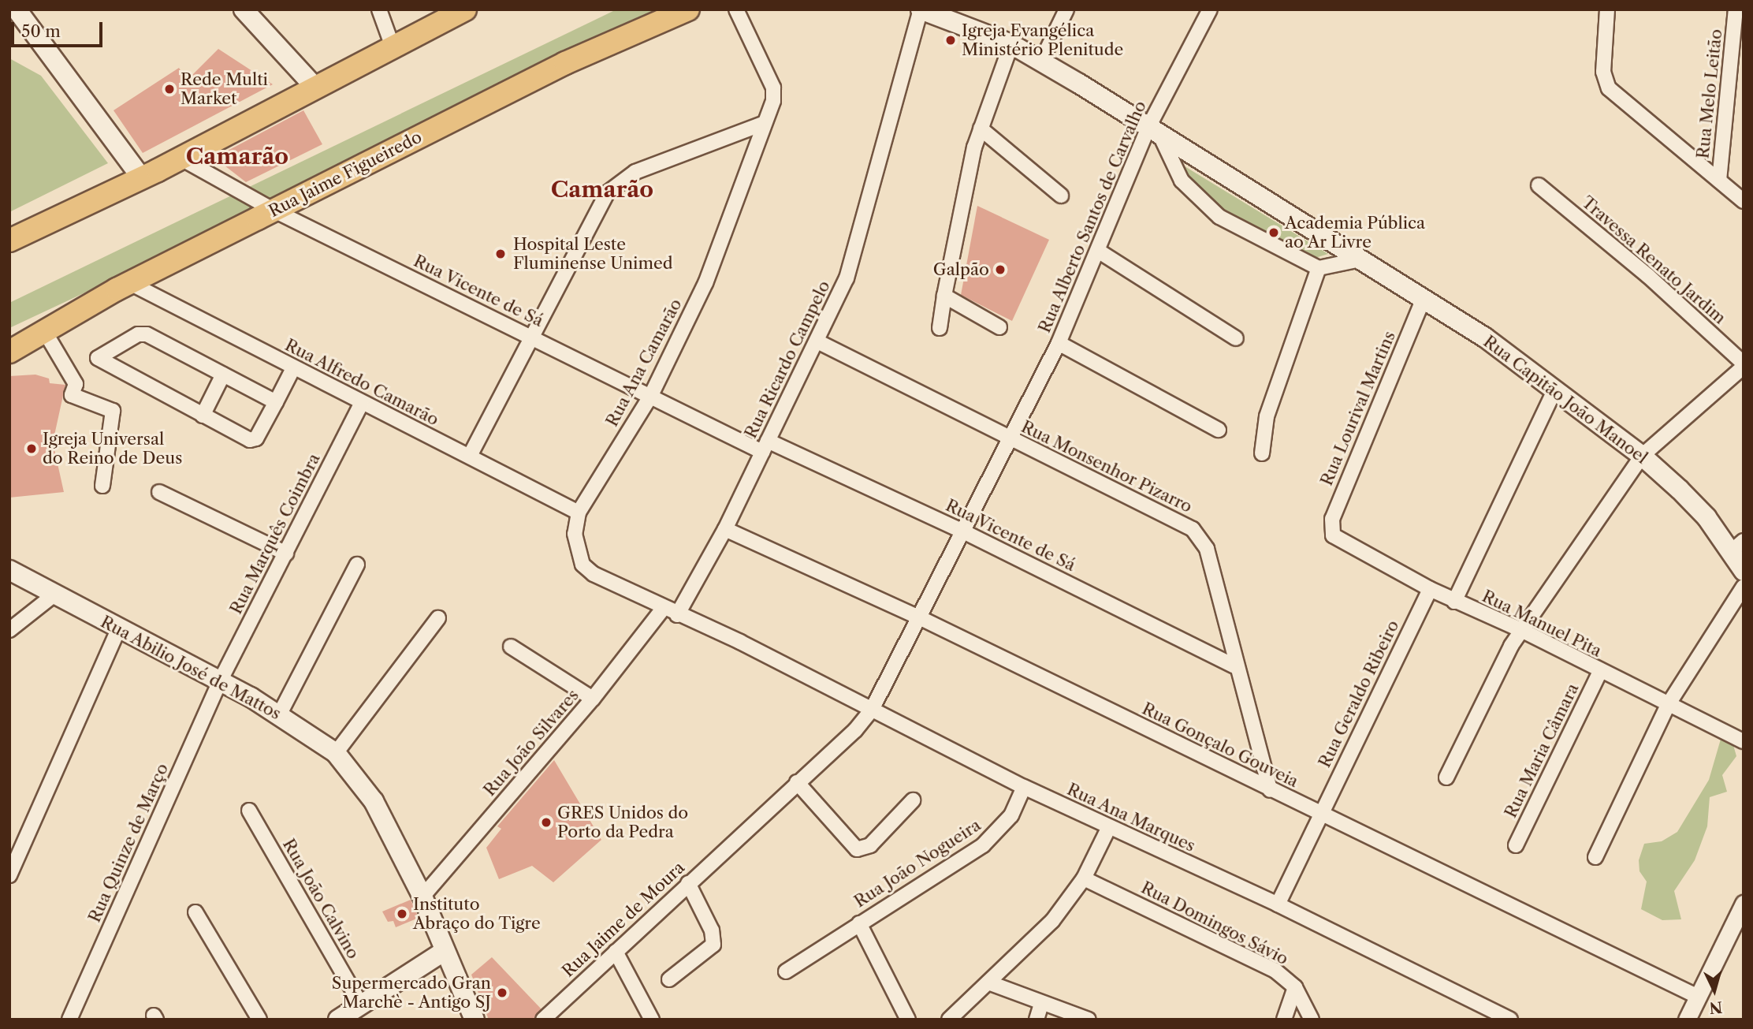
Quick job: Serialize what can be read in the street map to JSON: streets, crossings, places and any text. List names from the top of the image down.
{
  "streets": {
    "main road": ["Rua Jaime Figueiredo", "Rua Capitão João Manoel", "Rua Abilio José de Mattos"],
    "street": [
      "Rua Melo Leitão",
      "Rua Alberto Santos de Carvalho",
      "Travessa Renato Jardim",
      "Rua Vicente de Sá",
      "Rua Ricardo Campelo",
      "Rua Ana Camarão",
      "Rua Alfredo Camarão",
      "Rua Lourival Martins",
      "Rua Monsenhor Pizarro",
      "Rua Marquês Coimbra",
      "Rua Manuel Pita",
      "Rua Geraldo Ribeiro",
      "Rua João Silvares",
      "Rua Gonçalo Gouveia",
      "Rua Maria Câmara",
      "Rua Ana Marques",
      "Rua Quinze de Março",
      "Rua João Nogueira",
      "Rua João Calvino",
      "Rua Jaime de Moura",
      "Rua Domingos Sávio"
    ]
  },
  "crossings": [
    ["Rua Jaime Figueiredo", "Rua Vicente de Sá"],
    ["Rua Jaime Figueiredo", "Rua Alfredo Camarão"],
    ["Rua Alberto Santos de Carvalho", "Rua Vicente de Sá"],
    ["Rua Alberto Santos de Carvalho", "Rua Capitão João Manoel"],
    ["Rua Alberto Santos de Carvalho", "Rua Monsenhor Pizarro"],
    ["Rua Alberto Santos de Carvalho", "Rua Jaime de Moura"],
    ["Rua Vicente de Sá", "Rua Ricardo Campelo"],
    ["Rua Vicente de Sá", "Rua Ana Camarão"],
    ["Rua Vicente de Sá", "Rua Monsenhor Pizarro"],
    ["Rua Vicente de Sá", "Rua Jaime de Moura"],
    ["Rua Ricardo Campelo", "Rua Ana Camarão"],
    ["Rua Ricardo Campelo", "Rua Capitão João Manoel"],
    ["Rua Ricardo Campelo", "Rua Monsenhor Pizarro"],
    ["Rua Ricardo Campelo", "Rua Gonçalo Gouveia"],
    ["Rua Ana Camarão", "Rua Alfredo Camarão"],
    ["Rua Ana Camarão", "Rua João Silvares"],
    ["Rua Ana Camarão", "Rua Ana Marques"],
    ["Rua Alfredo Camarão", "Rua Marquês Coimbra"],
    ["Rua Capitão João Manoel", "Rua Lourival Martins"],
    ["Rua Lourival Martins", "Rua Manuel Pita"],
    ["Rua Monsenhor Pizarro", "Rua Gonçalo Gouveia"],
    ["Rua Marquês Coimbra", "Rua Abilio José de Mattos"],
    ["Rua Marquês Coimbra", "Rua Quinze de Março"],
    ["Rua Manuel Pita", "Rua Geraldo Ribeiro"],
    ["Rua Manuel Pita", "Rua Maria Câmara"],
    ["Rua Abilio José de Mattos", "Rua João Silvares"],
    ["Rua Abilio José de Mattos", "Rua Quinze de Março"],
    ["Rua Geraldo Ribeiro", "Rua Gonçalo Gouveia"],
    ["Rua Geraldo Ribeiro", "Rua Ana Marques"],
    ["Rua Gonçalo Gouveia", "Rua Jaime de Moura"],
    ["Rua Ana Marques", "Rua João Nogueira"],
    ["Rua Ana Marques", "Rua Jaime de Moura"]
  ],
  "districts": ["Camarão", "Camarão"],
  "places": [
    "Igreja Evangélica Ministério Plenitude",
    "Rede Multi Market",
    "Academia Pública ao Ar Livre",
    "Hospital Leste Fluminense Unimed",
    "Galpão",
    "Igreja Universal do Reino de Deus",
    "GRES Unidos do Porto da Pedra",
    "Instituto Abraço do Tigre",
    "Supermercado Gran Marchè - Antigo SJ"
  ],
  "scale_bar": "50 m",
  "north": "bottom"
}
